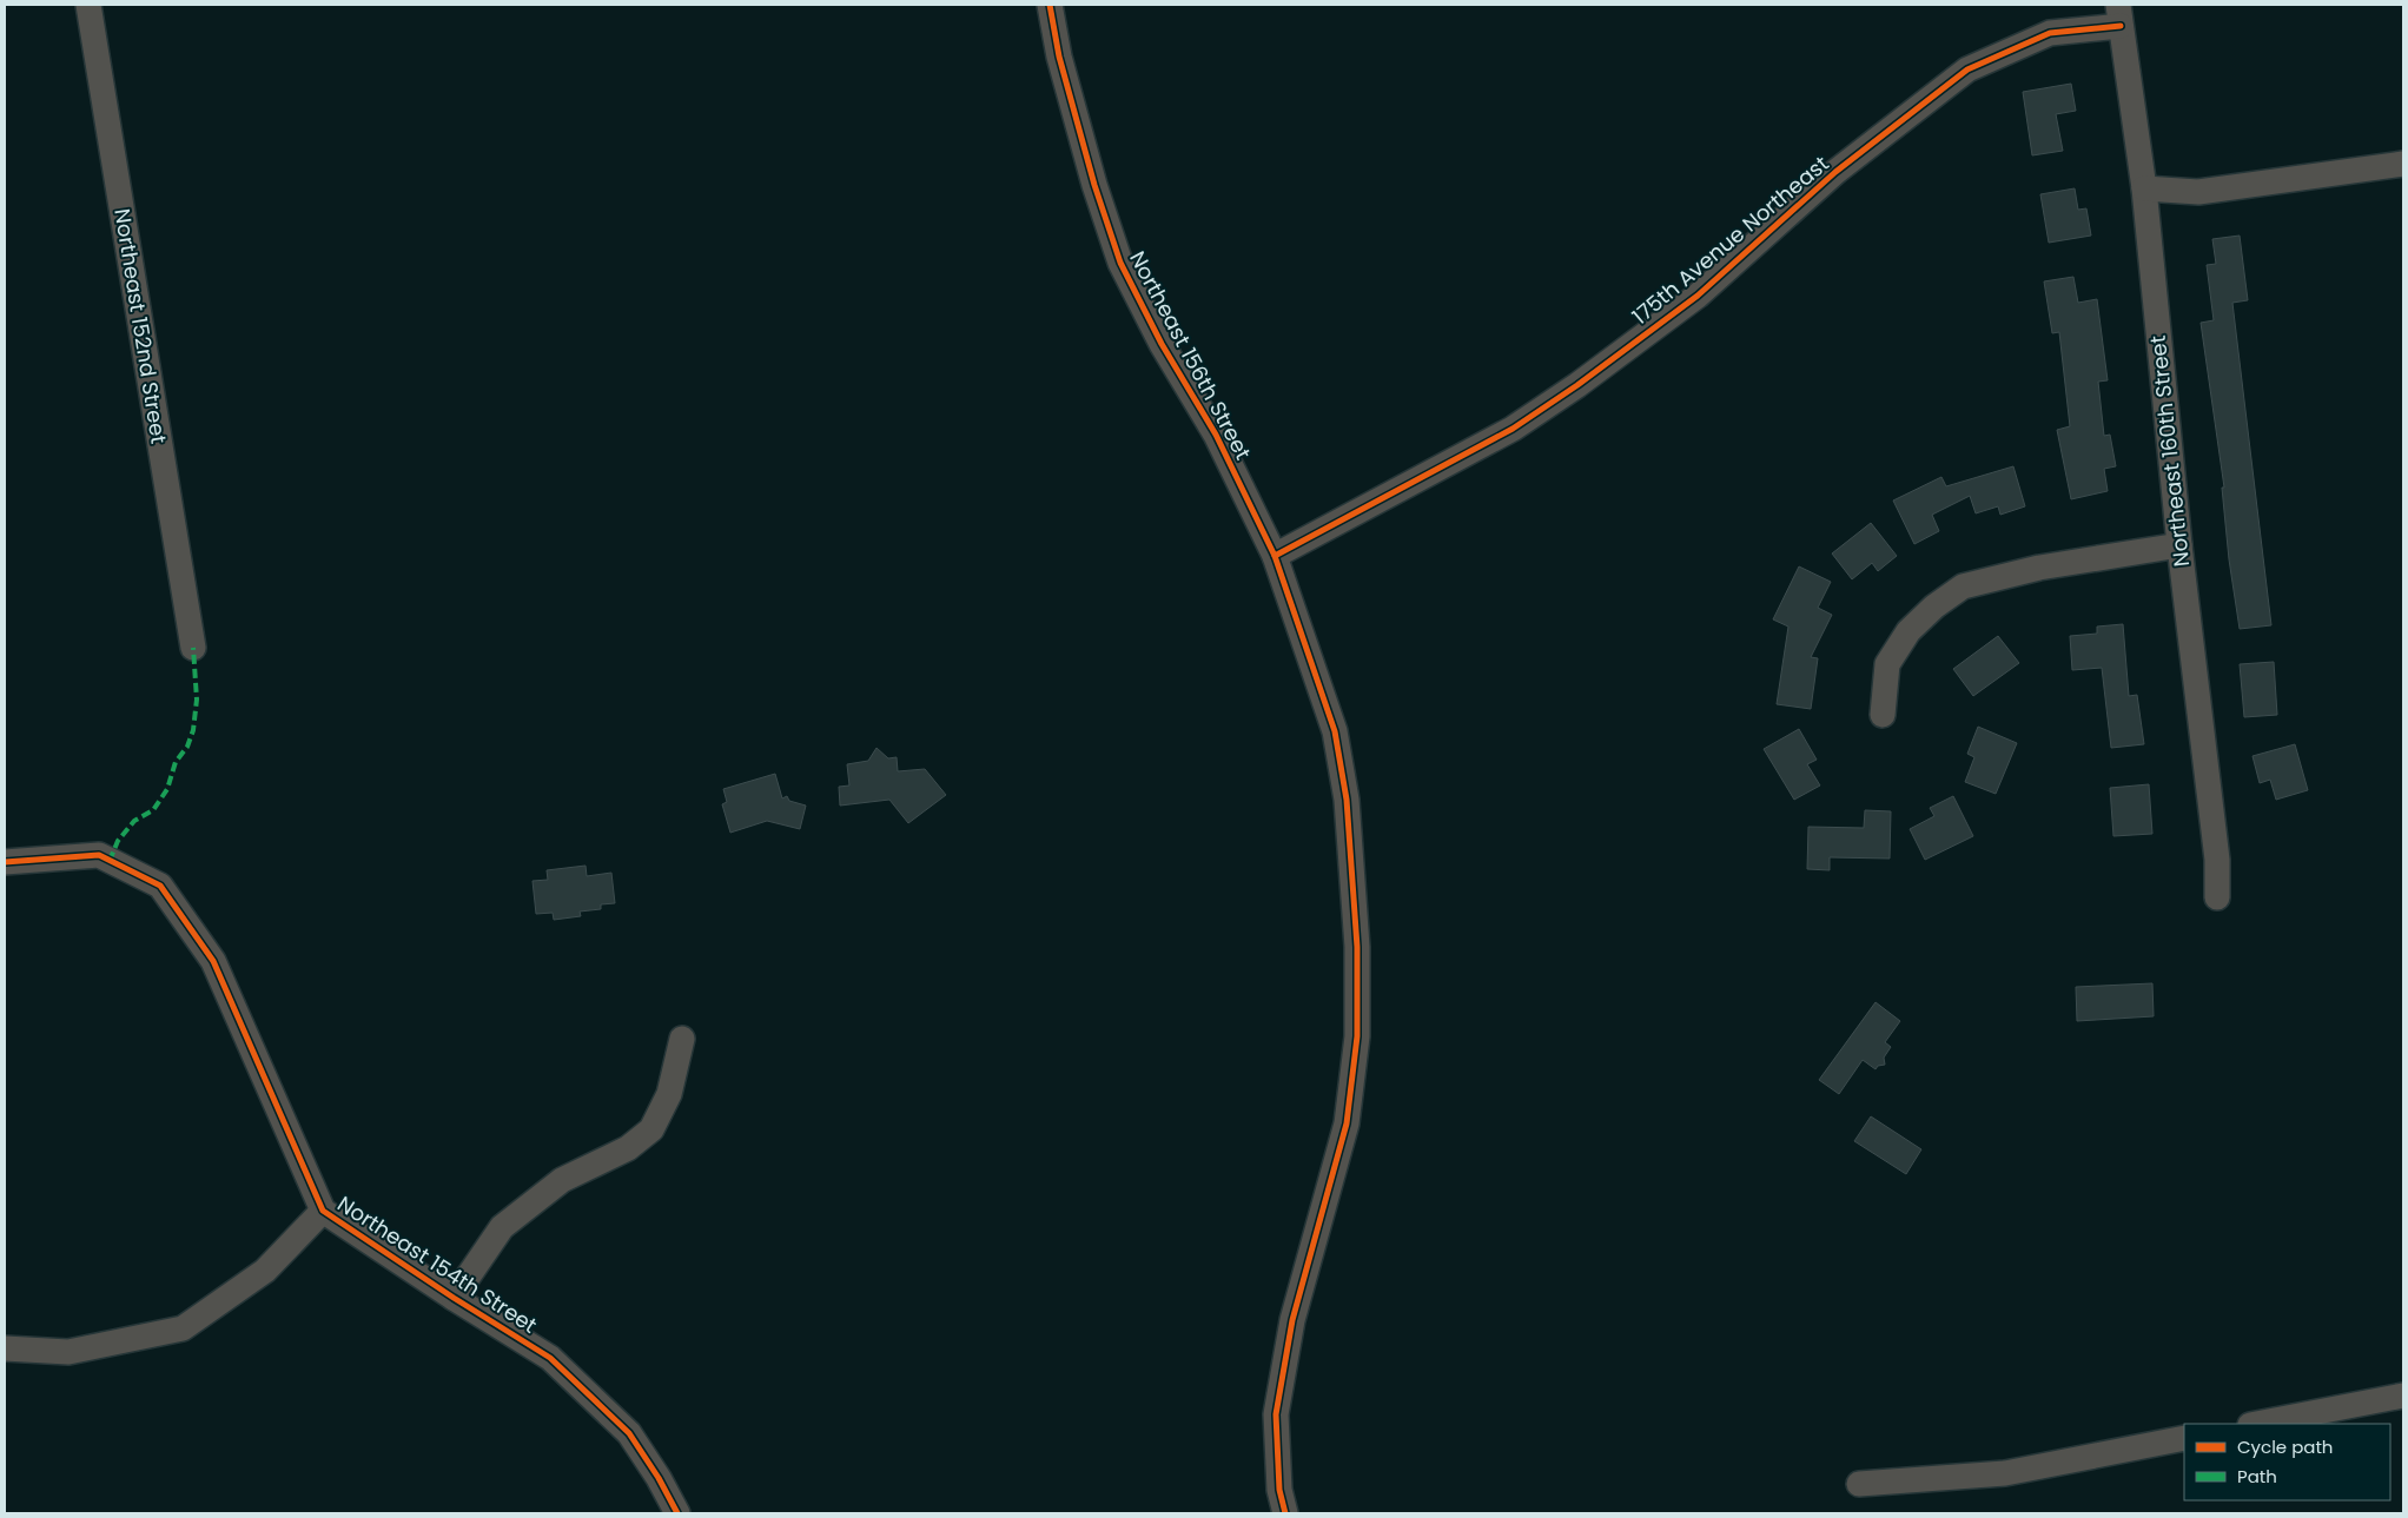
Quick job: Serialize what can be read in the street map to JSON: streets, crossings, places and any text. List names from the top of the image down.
{
  "streets": {
    "street": [
      "175th Avenue Northeast",
      "Northeast 152nd Street",
      "Northeast 156th Street",
      "Northeast 160th Street",
      "Northeast 154th Street"
    ]
  },
  "crossings": [
    ["175th Avenue Northeast", "Northeast 156th Street"],
    ["175th Avenue Northeast", "Northeast 160th Street"]
  ],
  "legend": ["Cycle path", "Path"]
}
